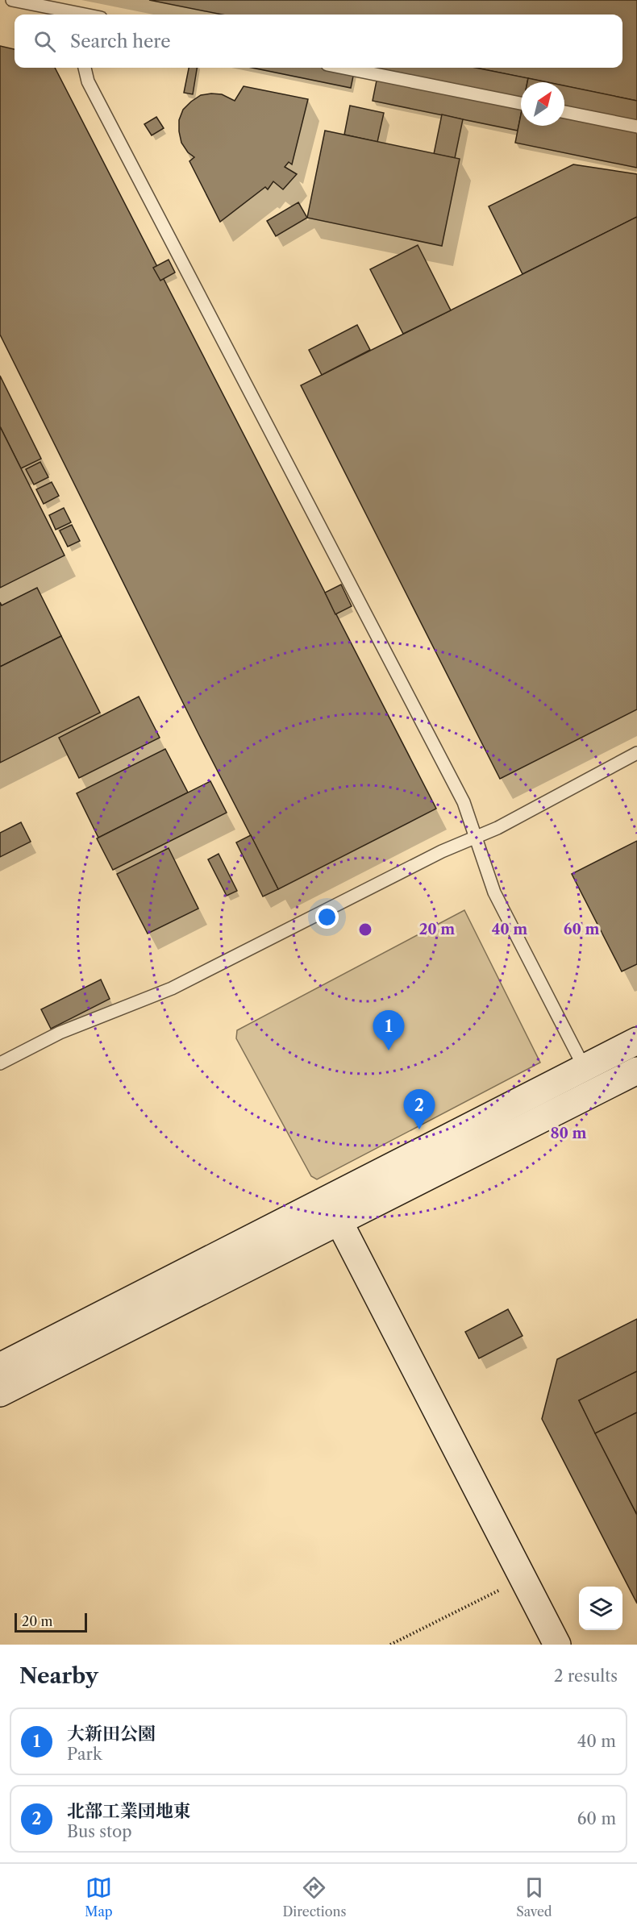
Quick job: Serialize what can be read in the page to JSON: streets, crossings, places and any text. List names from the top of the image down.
{
  "scale_bar": "20 m",
  "north": "top right",
  "page": {
    "search": "Search here",
    "pins": ["1", "2"],
    "scale": "20 m",
    "heading": ["Nearby", "2 results"],
    "list": [
      {
        "mark": "1",
        "name": "大新田公園",
        "note": "Park",
        "value": "40 m"
      },
      {
        "mark": "2",
        "name": "北部工業団地東",
        "note": "Bus stop",
        "value": "60 m"
      }
    ],
    "nav": ["Map", "Directions", "Saved"]
  },
  "rings": [
    "20 m",
    "40 m",
    "60 m",
    "80 m"
  ]
}
